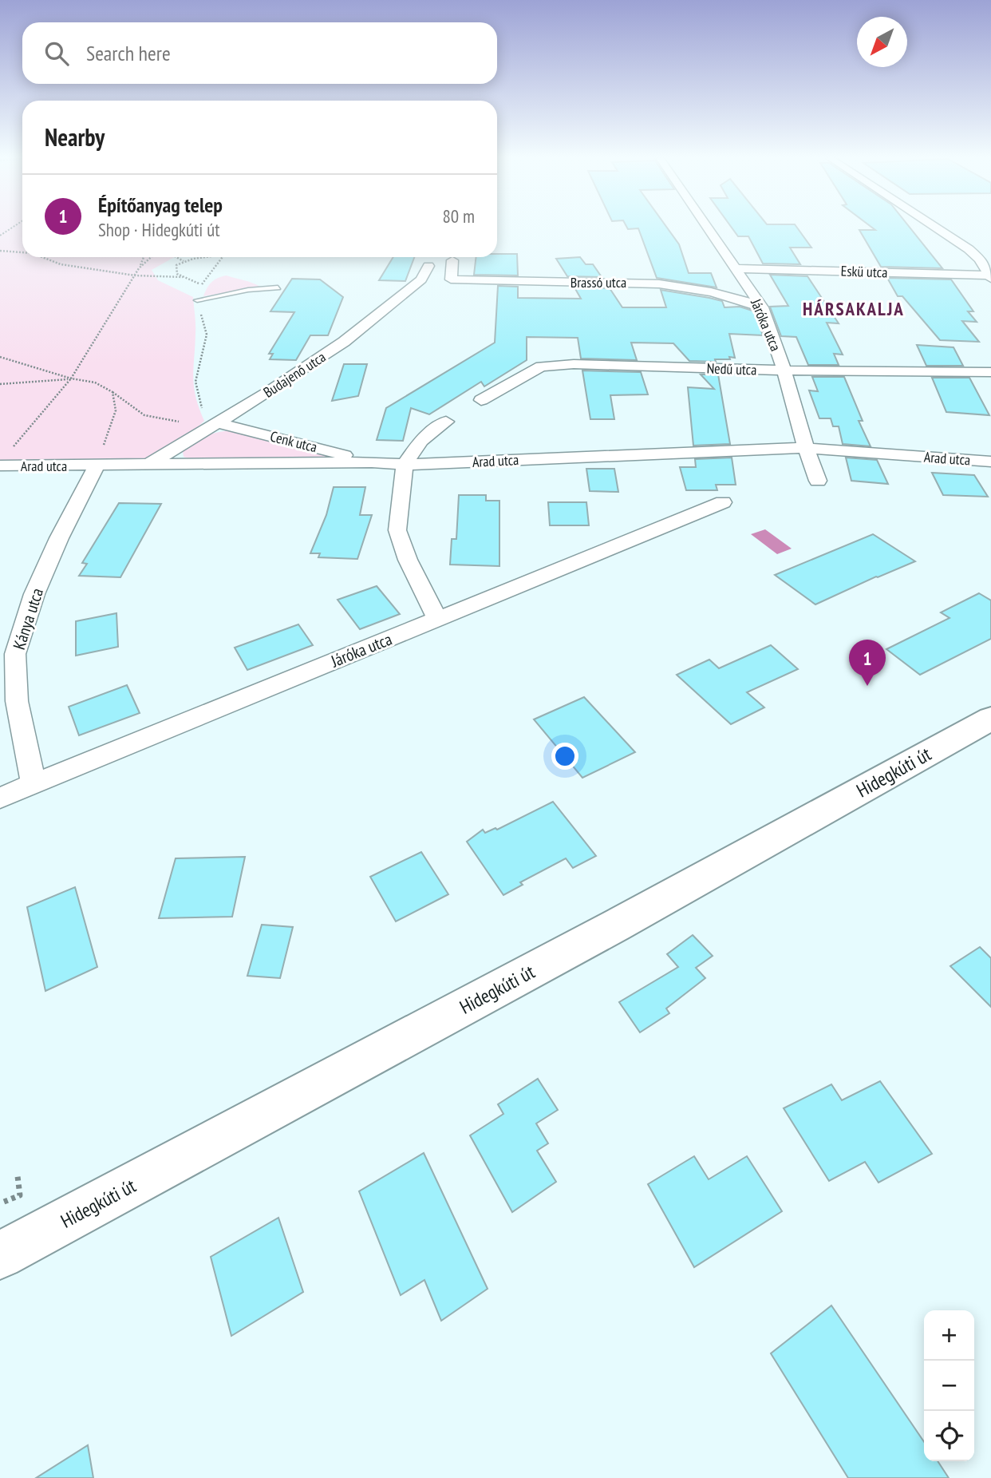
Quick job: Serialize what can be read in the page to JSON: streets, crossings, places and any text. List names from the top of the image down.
{
  "streets": {
    "main road": ["Hidegkúti út"],
    "street": [
      "Eskü utca",
      "Brassó utca",
      "Járóka utca",
      "Nedű utca",
      "Budajenő utca",
      "Cenk utca",
      "Arad utca",
      "Kánya utca"
    ]
  },
  "crossings": [
    ["Eskü utca", "Járóka utca"],
    ["Brassó utca", "Járóka utca"],
    ["Járóka utca", "Nedű utca"],
    ["Járóka utca", "Arad utca"],
    ["Járóka utca", "Kánya utca"],
    ["Budajenő utca", "Cenk utca"],
    ["Budajenő utca", "Arad utca"],
    ["Cenk utca", "Arad utca"],
    ["Arad utca", "Kánya utca"]
  ],
  "districts": ["HÁRSAKALJA"],
  "north": "bottom left",
  "page": {
    "search": "Search here",
    "heading": "Nearby",
    "list": [
      {
        "mark": "1",
        "name": "Építőanyag telep",
        "note": "Shop · Hidegkúti út",
        "value": "80 m"
      }
    ],
    "pins": "1",
    "map_buttons": ["+", "−"]
  }
}
